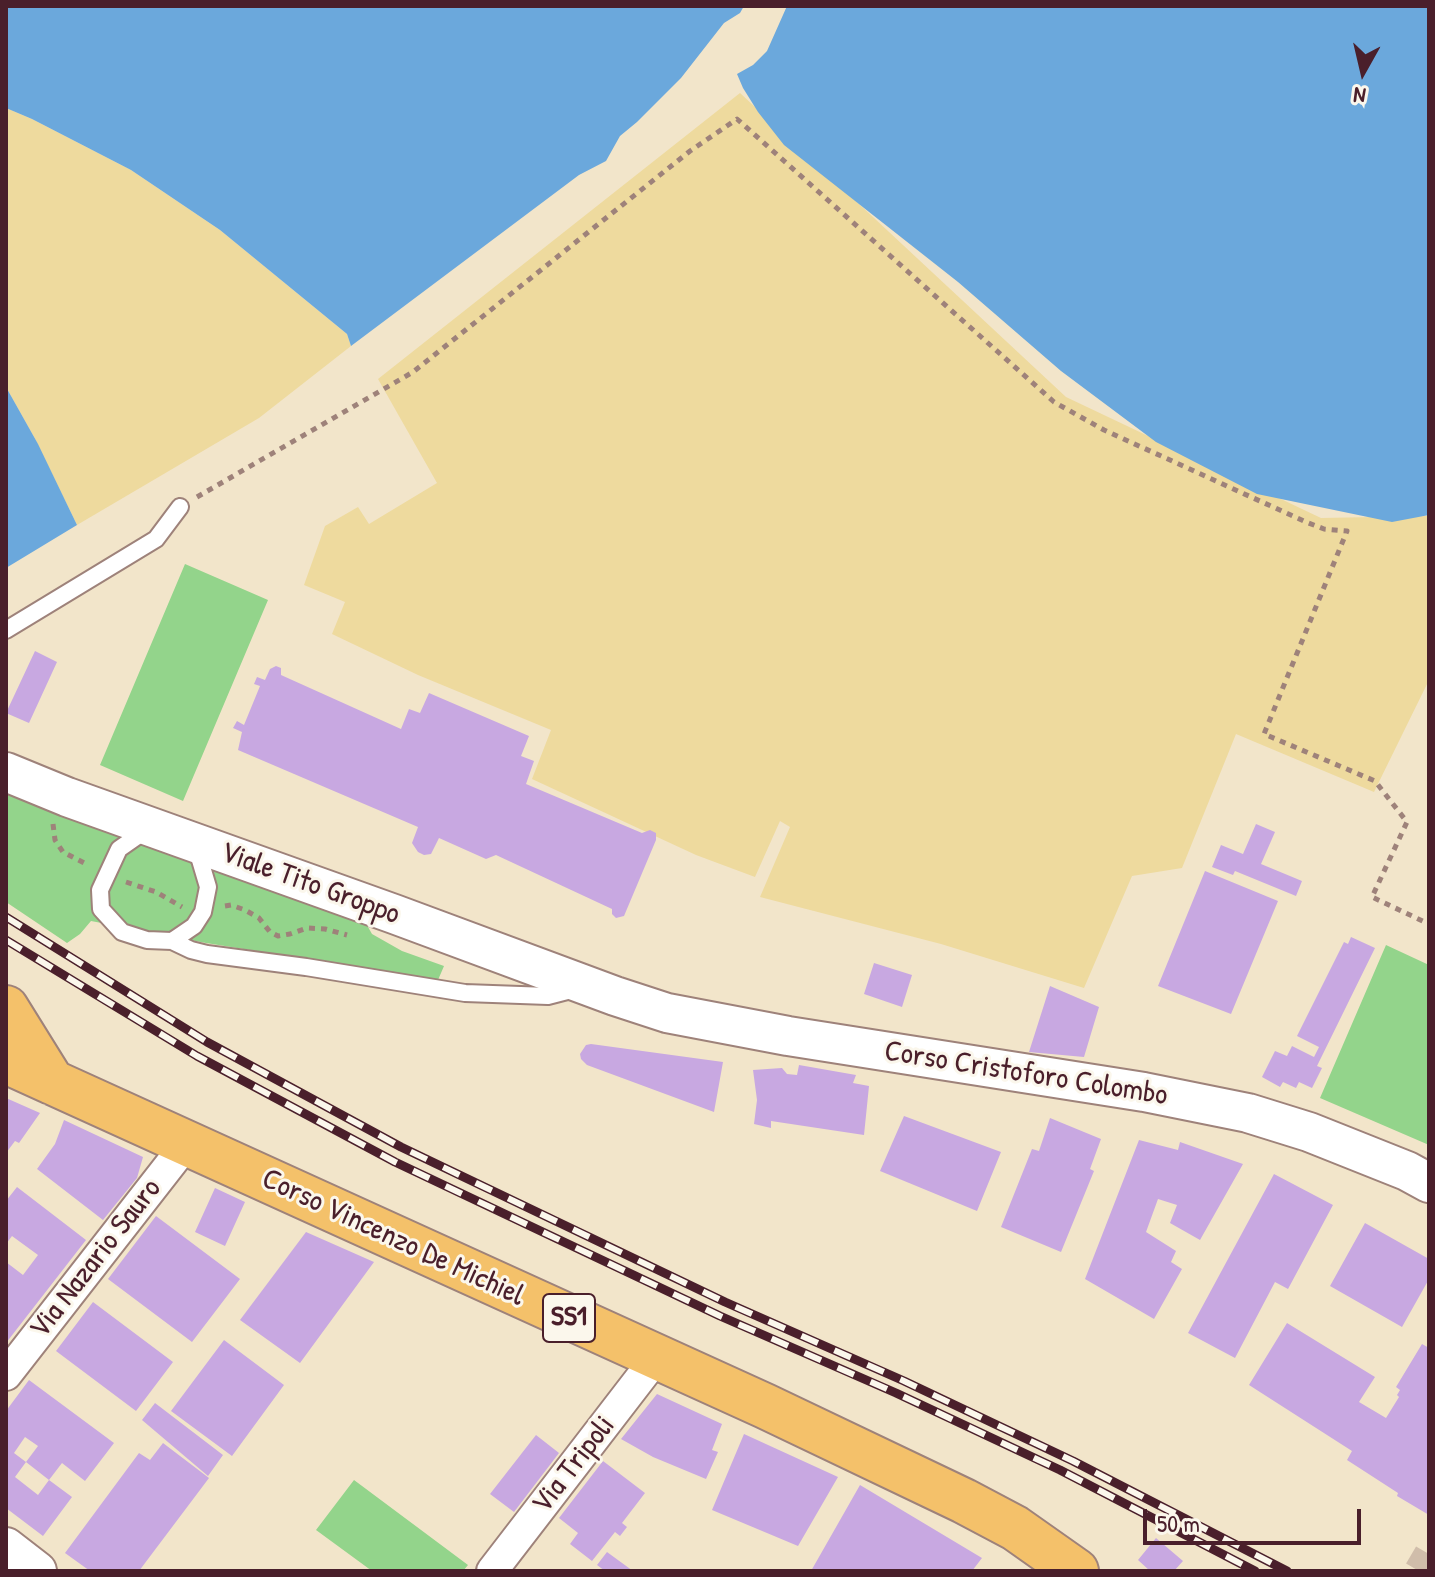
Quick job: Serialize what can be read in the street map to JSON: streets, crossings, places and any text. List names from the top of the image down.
{
  "streets": {
    "main road": ["Corso Vincenzo De Michiel", "SS1"],
    "street": [
      "Viale Tito Groppo",
      "Corso Cristoforo Colombo",
      "Via Nazario Sauro",
      "Via Tripoli"
    ]
  },
  "crossings": [
    ["Viale Tito Groppo", "Corso Cristoforo Colombo"],
    ["Corso Vincenzo De Michiel", "Via Nazario Sauro"],
    ["Corso Vincenzo De Michiel", "Via Tripoli"]
  ],
  "scale_bar": "50 m",
  "north": "bottom"
}
